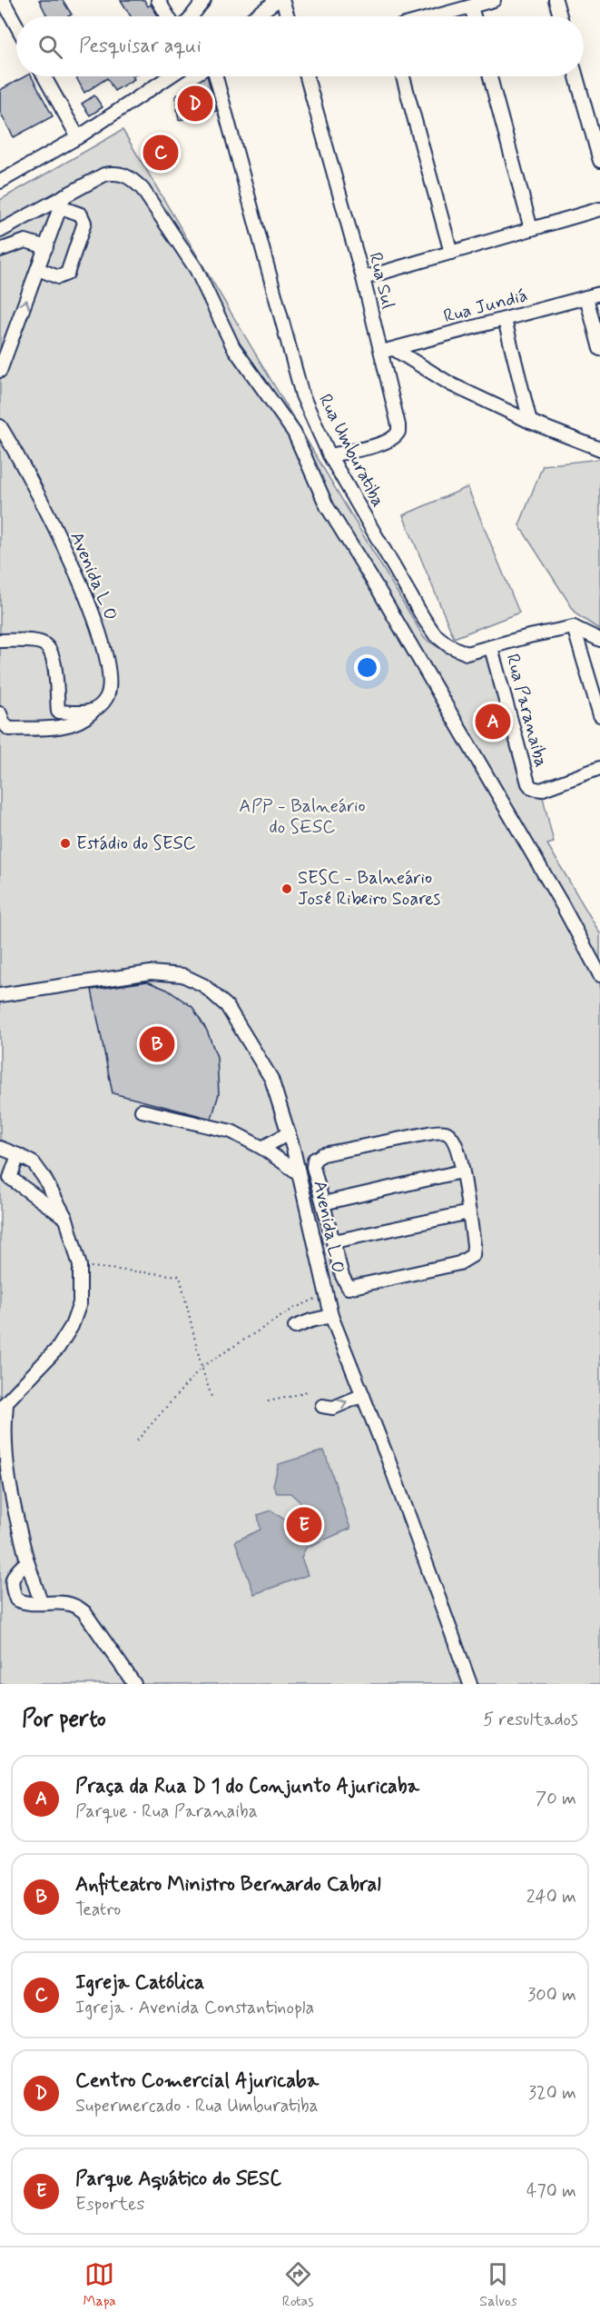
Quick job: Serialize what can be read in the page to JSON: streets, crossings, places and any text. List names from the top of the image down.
{
  "streets": {
    "street": [
      "Rua Sul",
      "Rua Jundiá",
      "Rua Umburatiba",
      "Avenida L O",
      "Rua Paranaiba"
    ]
  },
  "crossings": [
    ["Rua Sul", "Rua Jundiá"],
    ["Rua Sul", "Rua Umburatiba"],
    ["Rua Umburatiba", "Rua Paranaiba"]
  ],
  "parks": ["APP - Balneário do SESC"],
  "places": ["Estádio do SESC", "SESC - Balneário José Ribeiro Soares"],
  "page": {
    "search": "Pesquisar aqui",
    "pins": [
      "D",
      "C",
      "A",
      "B",
      "E"
    ],
    "heading": ["Por perto", "5 resultados"],
    "list": [
      {
        "mark": "A",
        "name": "Praça da Rua D 1 do Conjunto Ajuricaba",
        "note": "Parque · Rua Paranaiba",
        "value": "70 m"
      },
      {
        "mark": "B",
        "name": "Anfiteatro Ministro Bernardo Cabral",
        "note": "Teatro",
        "value": "240 m"
      },
      {
        "mark": "C",
        "name": "Igreja Católica",
        "note": "Igreja · Avenida Constantinopla",
        "value": "300 m"
      },
      {
        "mark": "D",
        "name": "Centro Comercial Ajuricaba",
        "note": "Supermercado · Rua Umburatiba",
        "value": "320 m"
      },
      {
        "mark": "E",
        "name": "Parque Aquático do SESC",
        "note": "Esportes",
        "value": "470 m"
      }
    ],
    "nav": ["Mapa", "Rotas", "Salvos"]
  }
}
